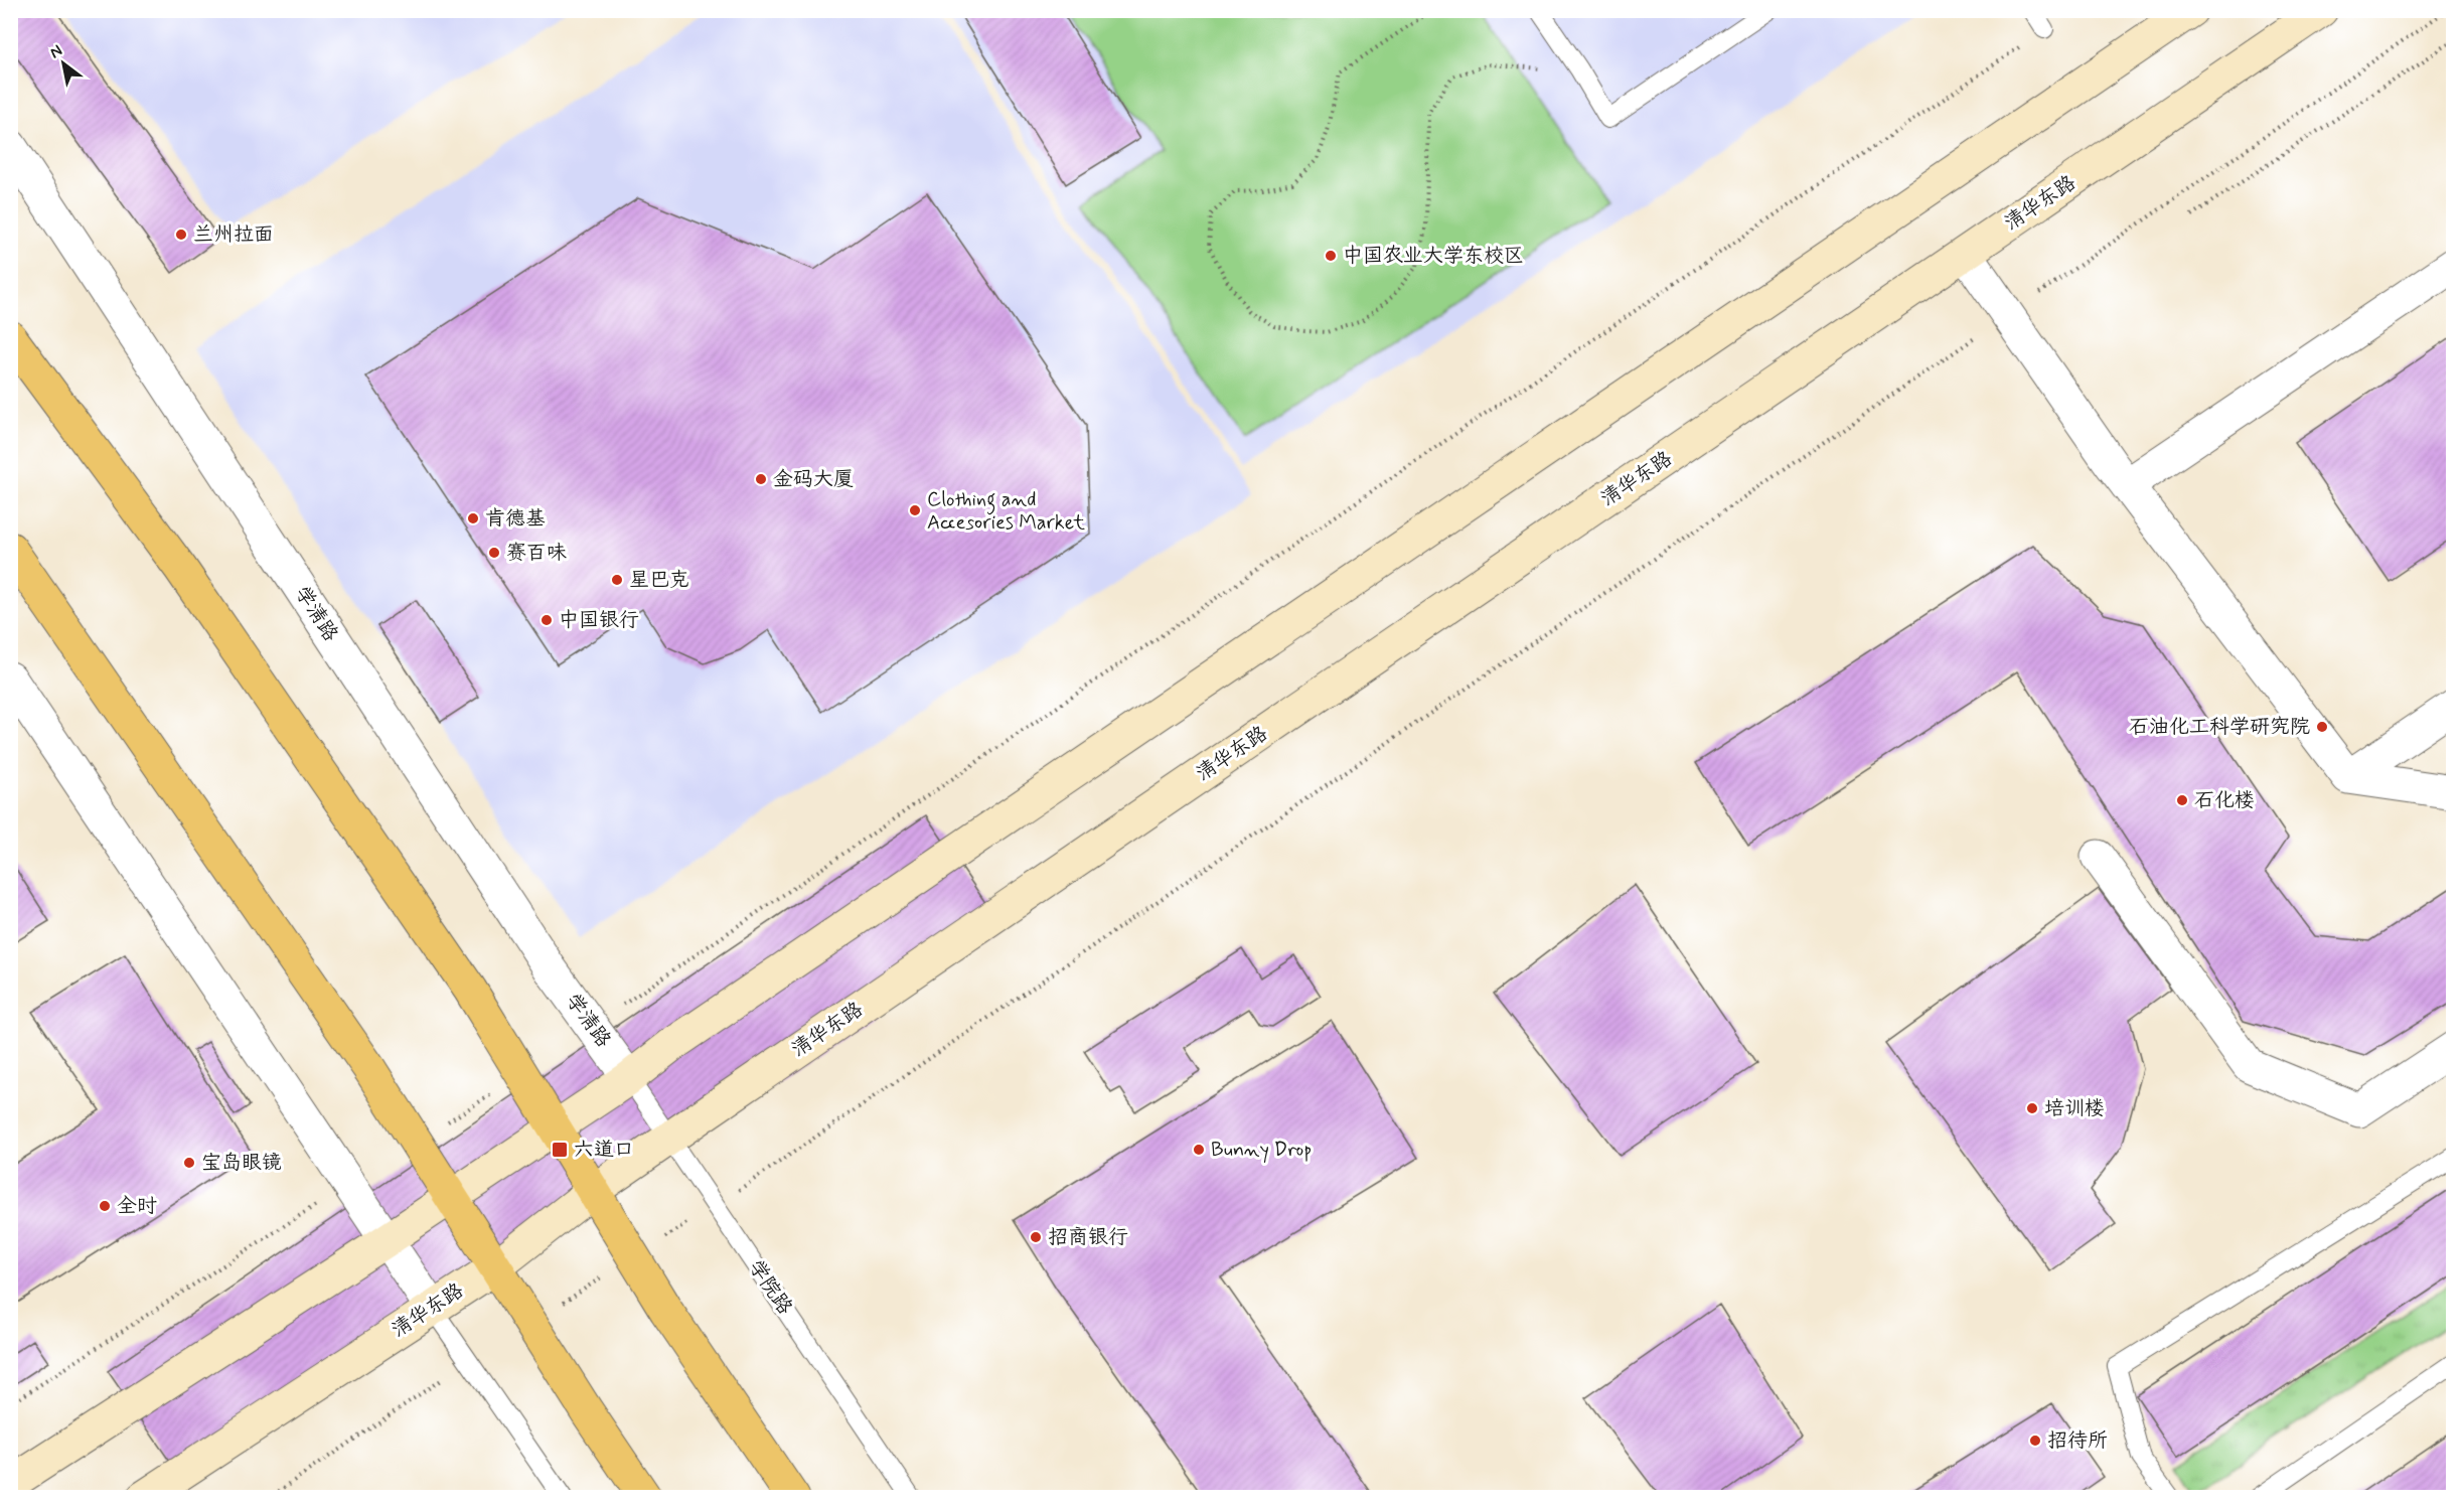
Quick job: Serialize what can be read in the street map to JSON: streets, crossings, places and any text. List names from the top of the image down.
{
  "streets": {
    "main road": ["清华东路"],
    "street": ["学清路"],
    "lane": ["学院路"]
  },
  "crossings": [
    ["清华东路", "学院路"],
    ["学清路", "学院路"]
  ],
  "places": {
    "other": [
      "兰州拉面",
      "中国农业大学东校区",
      "金码大厦",
      "Clothing and Accesories Market",
      "肯德基",
      "赛百味",
      "星巴克",
      "中国银行",
      "石油化工科学研究院",
      "石化楼",
      "培训楼",
      "Bunny Drop",
      "宝岛眼镜",
      "全时",
      "招商银行",
      "招待所"
    ],
    "transit": ["六道口"]
  },
  "north": "top left"
}
